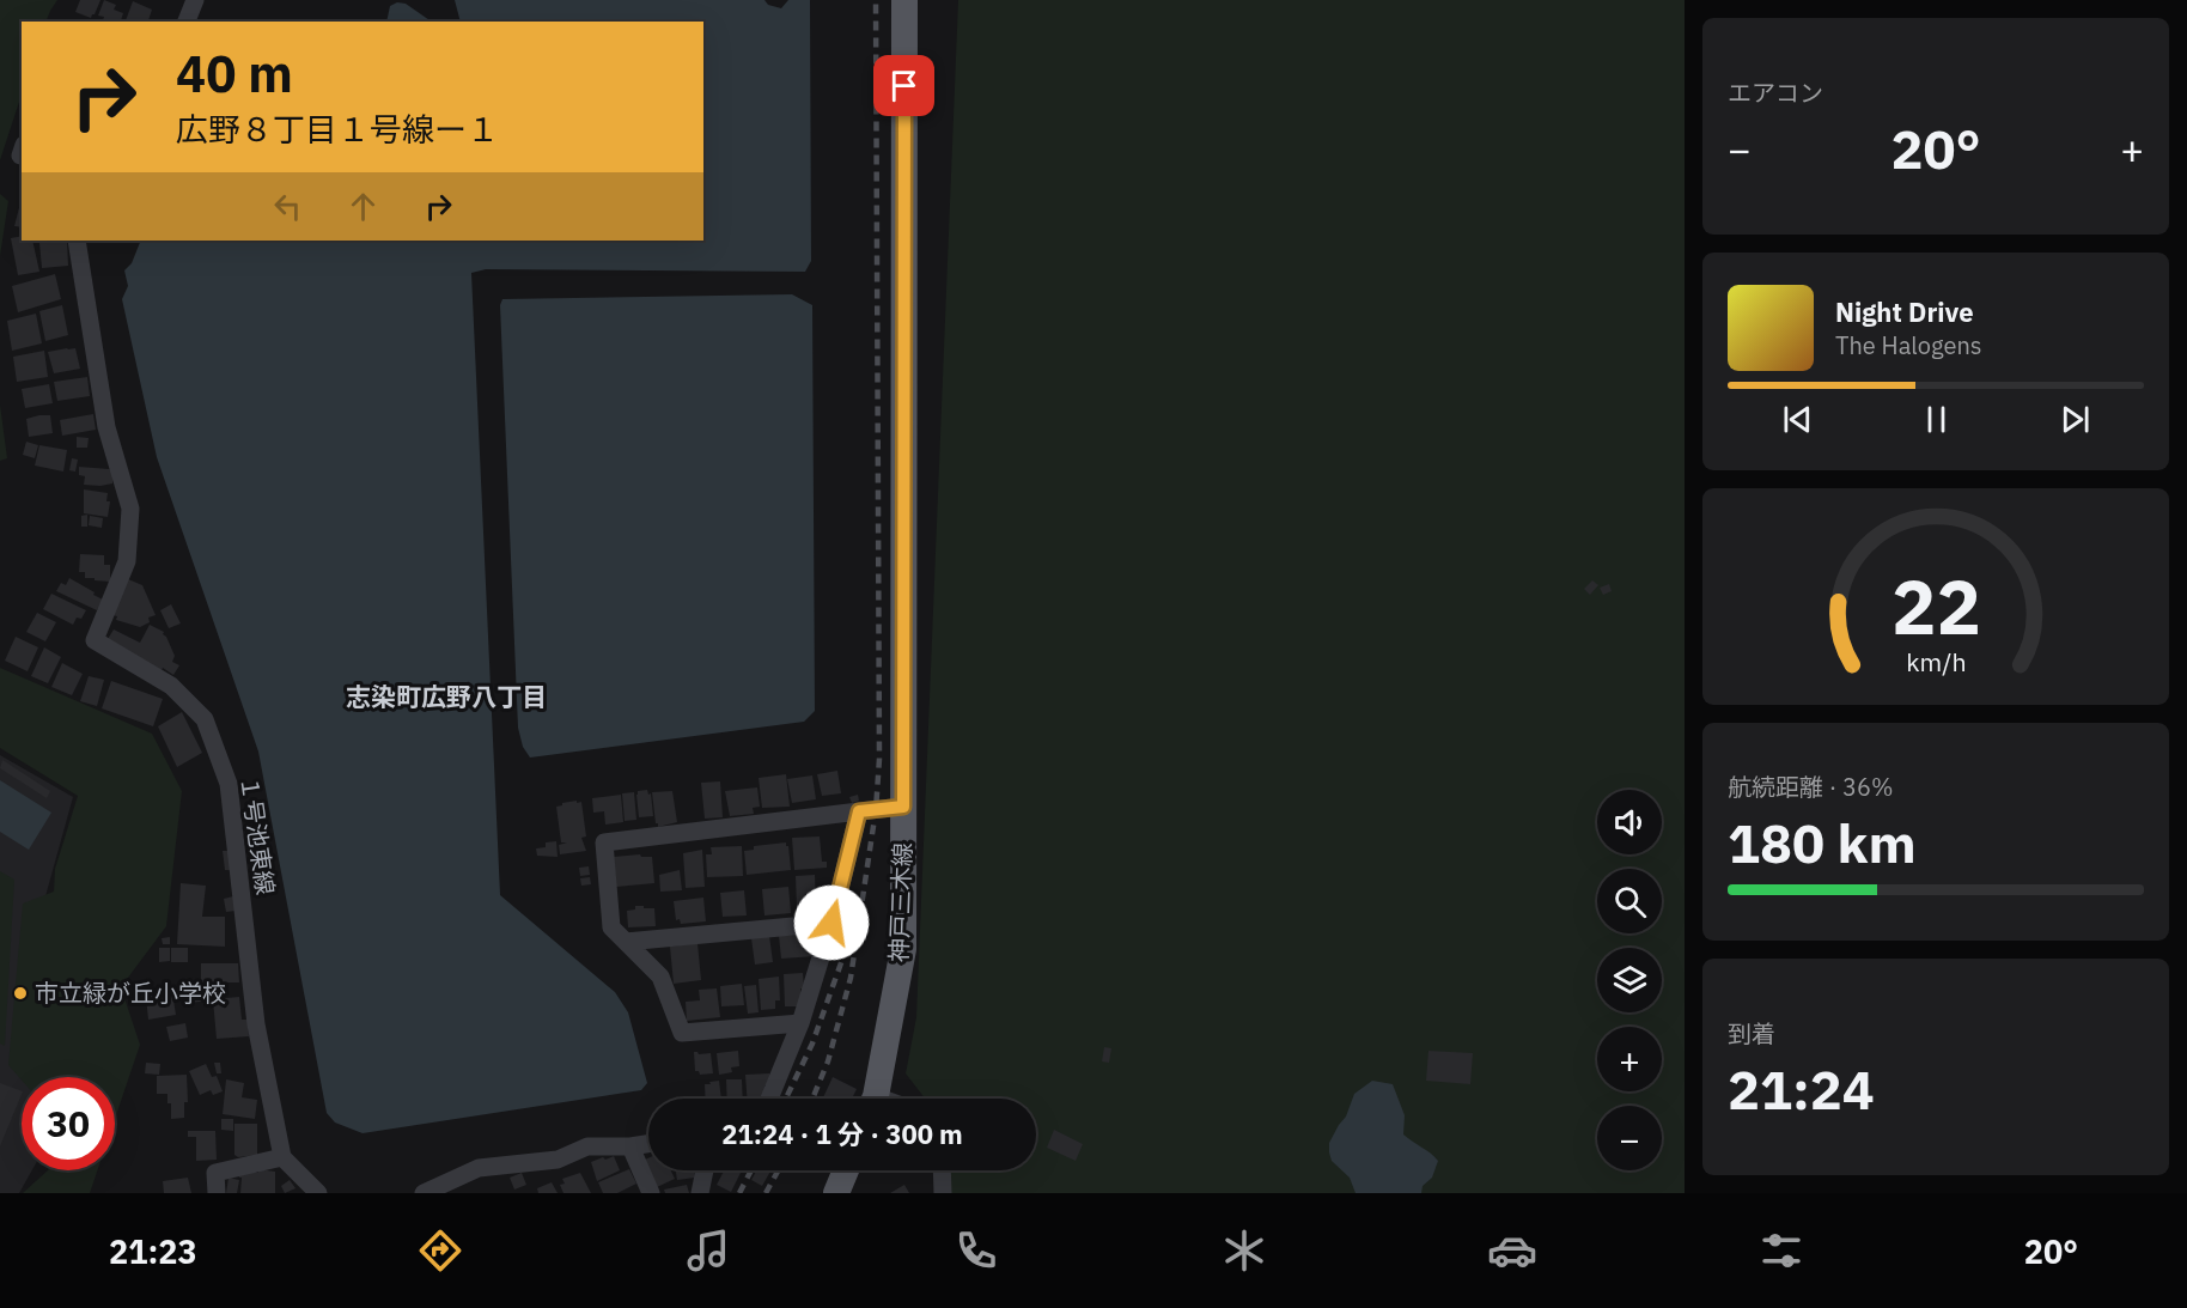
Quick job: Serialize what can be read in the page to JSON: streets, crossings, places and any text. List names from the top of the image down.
{
  "streets": {
    "main road": ["神戸三木線"],
    "street": ["１号池東線"]
  },
  "districts": ["志染町広野八丁目"],
  "places": ["市立緑が丘小学校"],
  "page": {
    "tile": [
      "エアコン",
      ["航続距離 · 36%", "180 km"],
      ["到着", "21:24"]
    ],
    "turn": ["40 m", "広野８丁目１号線ー１"],
    "heat": ["−", "20°", "+"],
    "song": ["Night Drive", "The Halogens"],
    "map_buttons": ["+", "−"],
    "limit": "30",
    "trip": "21:24 · 1 分 · 300 m",
    "tabs": ["21:23", "20°"],
    "gauge": ["22", "km/h"]
  }
}
